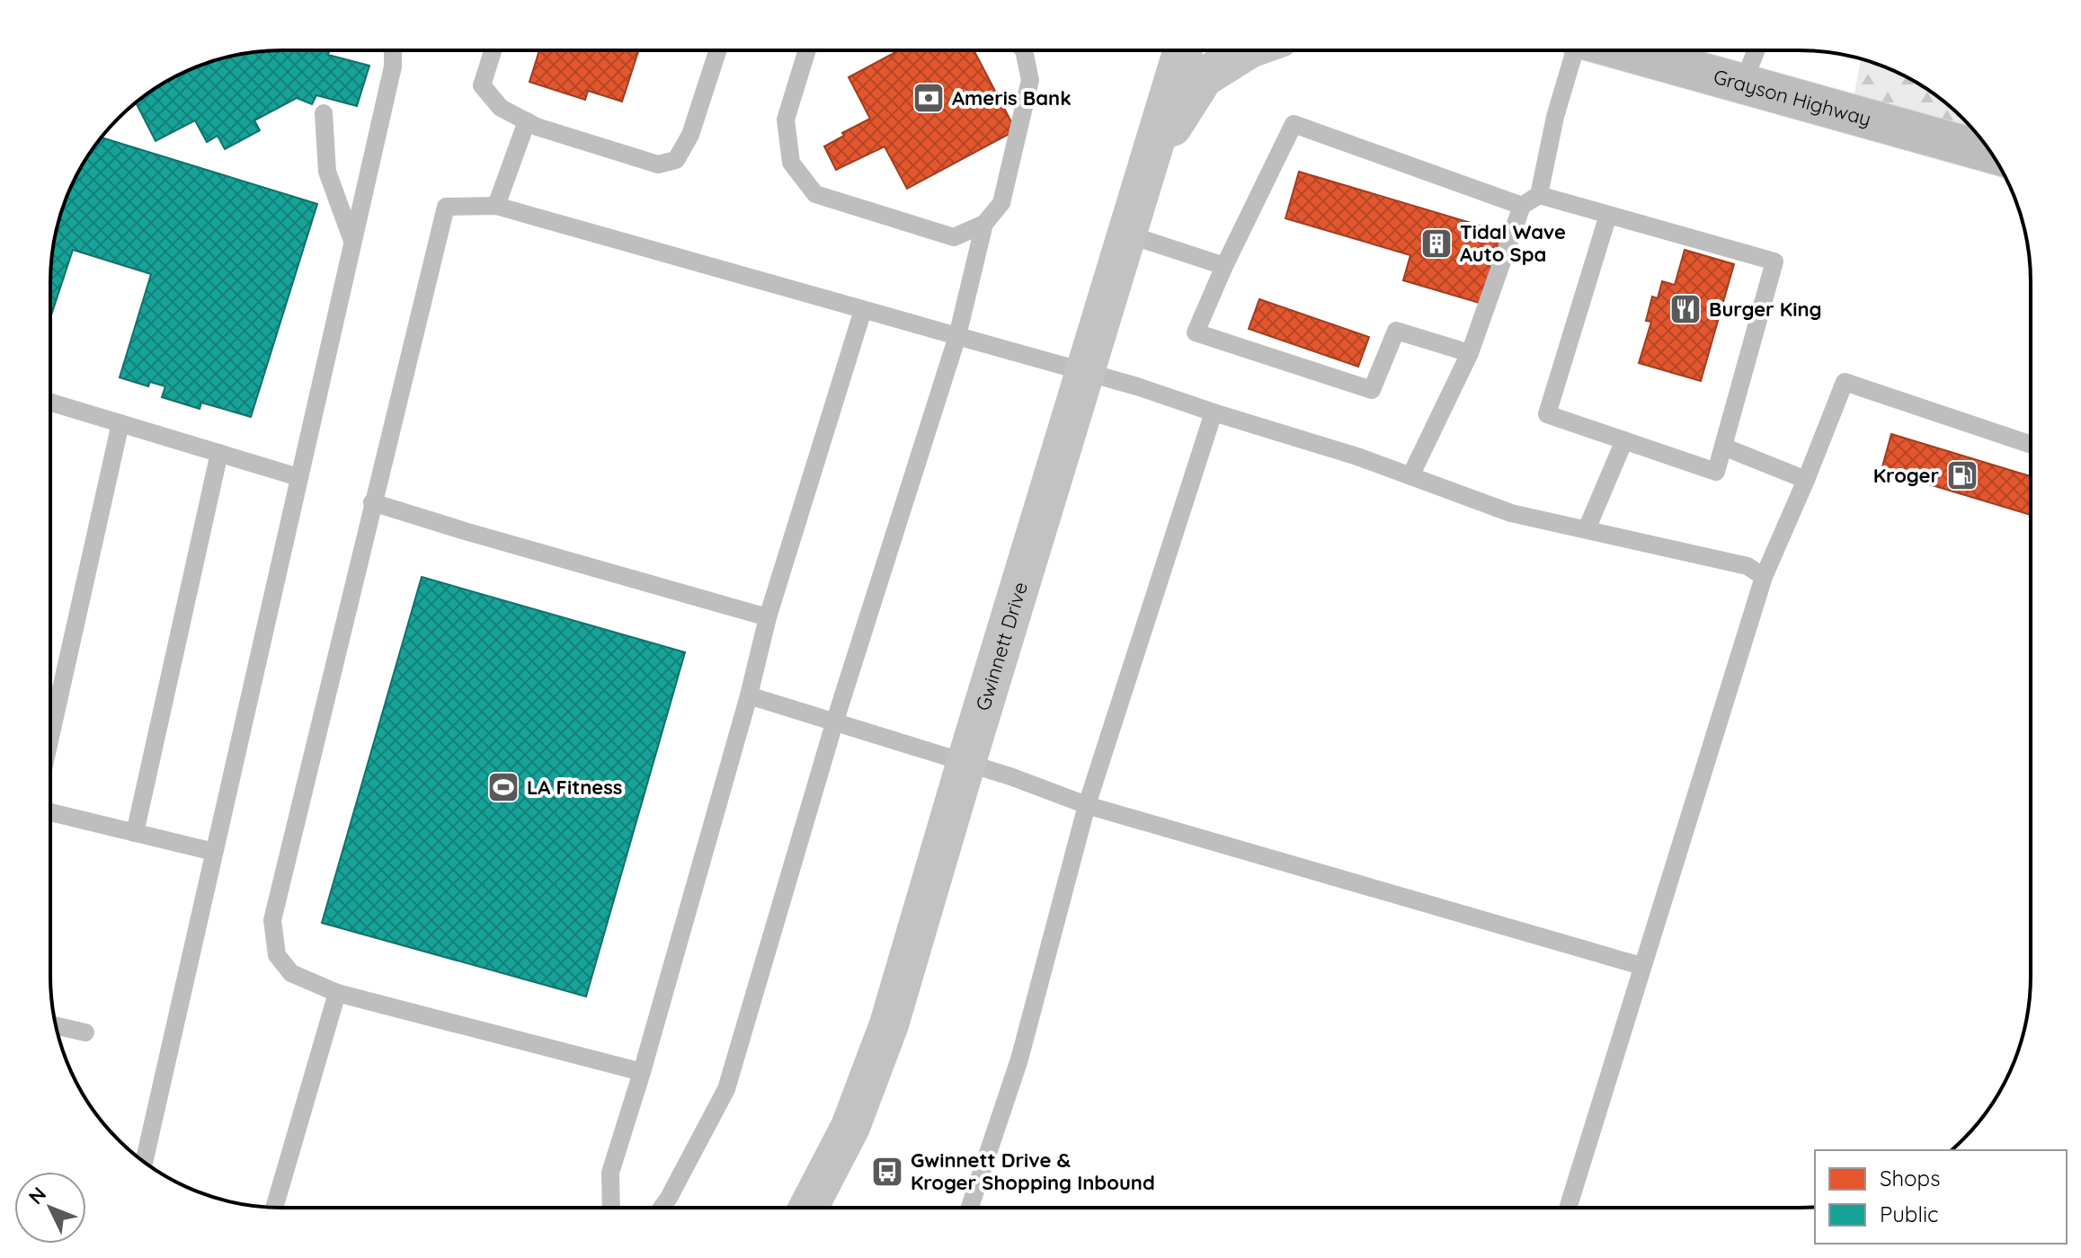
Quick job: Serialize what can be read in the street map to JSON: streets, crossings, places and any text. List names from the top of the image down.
{
  "streets": {
    "main road": ["Grayson Highway"],
    "street": ["Gwinnett Drive"]
  },
  "places": {
    "bank": ["Ameris Bank"],
    "building": ["Tidal Wave Auto Spa"],
    "restaurant": ["Burger King"],
    "fuel station": ["Kroger"],
    "sports": ["LA Fitness"],
    "bus stop": ["Gwinnett Drive & Kroger Shopping Inbound"]
  },
  "legend": ["Shops", "Public"],
  "north": "top left"
}
